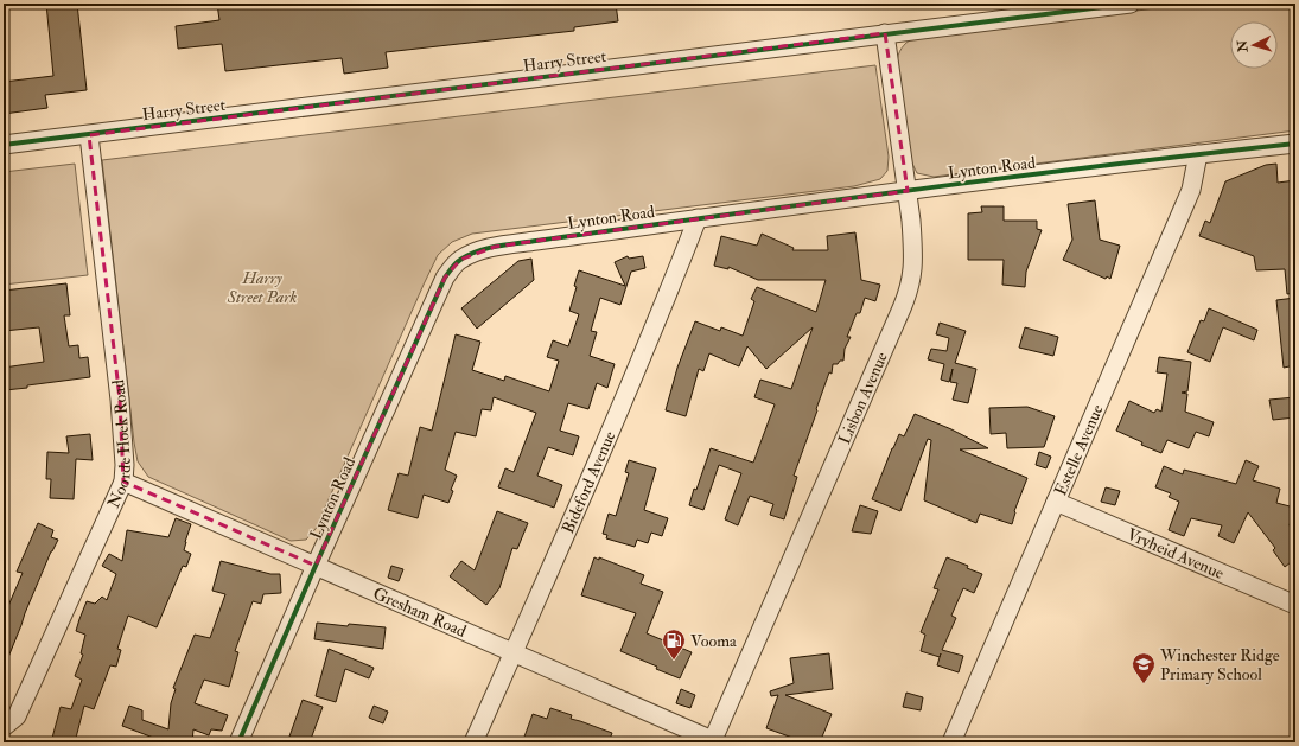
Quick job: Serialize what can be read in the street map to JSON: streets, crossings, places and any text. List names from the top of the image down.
{
  "streets": {
    "street": [
      "Harry Street",
      "Lynton Road",
      "Lisbon Avenue",
      "Noorde Hoek Road",
      "Estelle Avenue",
      "Bideford Avenue",
      "Vryheid Avenue",
      "Gresham Road"
    ]
  },
  "crossings": [
    ["Harry Street", "Lisbon Avenue"],
    ["Harry Street", "Noorde Hoek Road"],
    ["Lynton Road", "Lisbon Avenue"],
    ["Lynton Road", "Estelle Avenue"],
    ["Lynton Road", "Bideford Avenue"],
    ["Lynton Road", "Gresham Road"],
    ["Lisbon Avenue", "Gresham Road"],
    ["Noorde Hoek Road", "Gresham Road"],
    ["Estelle Avenue", "Vryheid Avenue"],
    ["Bideford Avenue", "Gresham Road"]
  ],
  "parks": ["Harry Street Park"],
  "places": {
    "fuel station": ["Vooma"],
    "school or university": ["Winchester Ridge Primary School"]
  },
  "north": "left"
}
